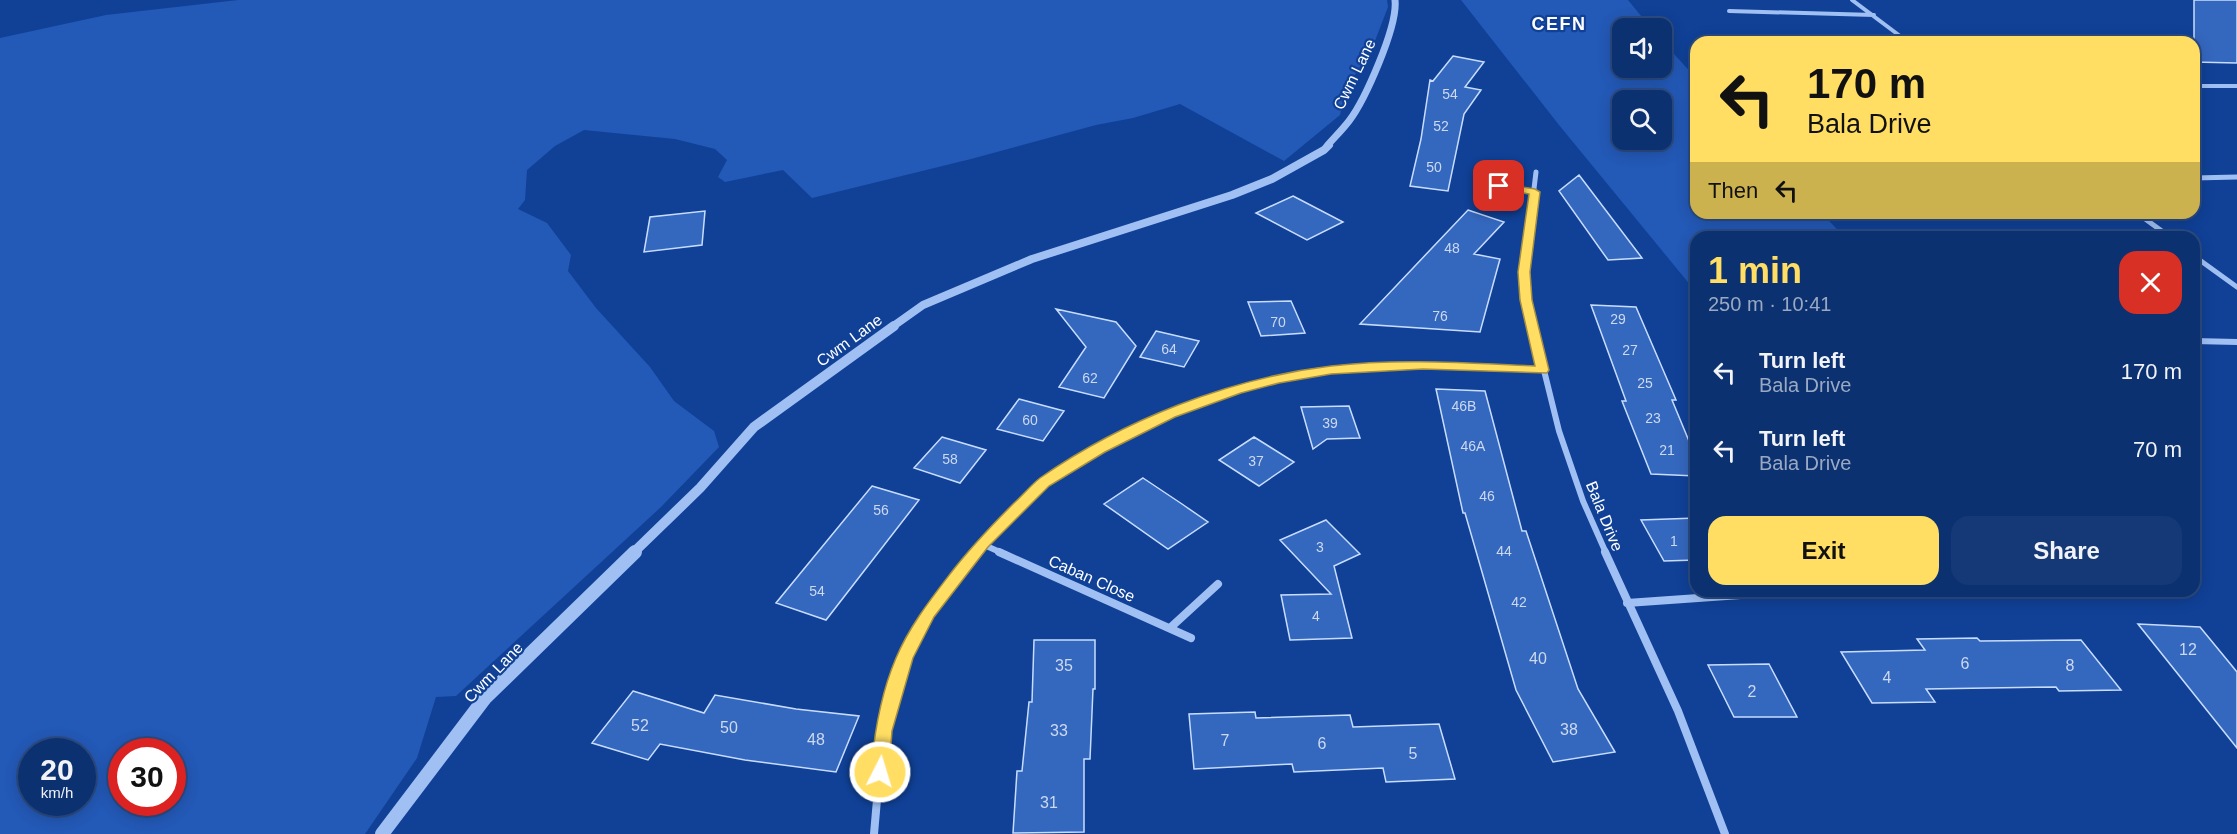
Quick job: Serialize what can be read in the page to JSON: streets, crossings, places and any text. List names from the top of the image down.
{
  "streets": {
    "street": ["Cwm Lane", "Bala Drive", "Caban Close"]
  },
  "districts": ["CEFN"],
  "house_numbers": [
    "54",
    "52",
    "50",
    "48",
    "76",
    "29",
    "70",
    "64",
    "27",
    "62",
    "25",
    "46B",
    "23",
    "60",
    "39",
    "46A",
    "21",
    "58",
    "37",
    "46",
    "56",
    "1",
    "3",
    "44",
    "54",
    "42",
    "4",
    "12",
    "40",
    "6",
    "35",
    "8",
    "4",
    "2",
    "52",
    "50",
    "38",
    "33",
    "48",
    "7",
    "6",
    "5",
    "31"
  ],
  "page": {
    "turn": ["170 m", "Bala Drive"],
    "then": "Then",
    "heading": ["1 min", "250 m · 10:41"],
    "list": [
      {
        "name": "Turn left",
        "note": "Bala Drive",
        "value": "170 m"
      },
      {
        "name": "Turn left",
        "note": "Bala Drive",
        "value": "70 m"
      }
    ],
    "buttons": ["Exit", "Share"],
    "speed": "20 km/h",
    "limit": "30"
  }
}
